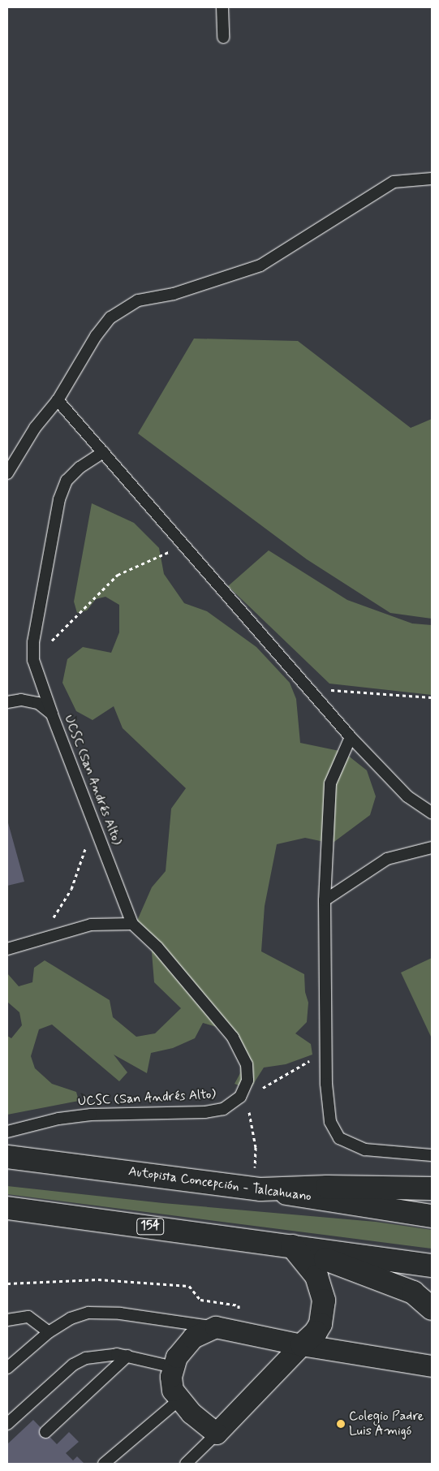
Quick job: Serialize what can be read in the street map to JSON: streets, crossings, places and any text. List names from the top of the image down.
{
  "streets": {
    "main road": ["Autopista Concepción - Talcahuano", "154"],
    "lane": ["UCSC (San Andrés Alto)"]
  },
  "places": ["Colegio Padre Luis Amigó"]
}
